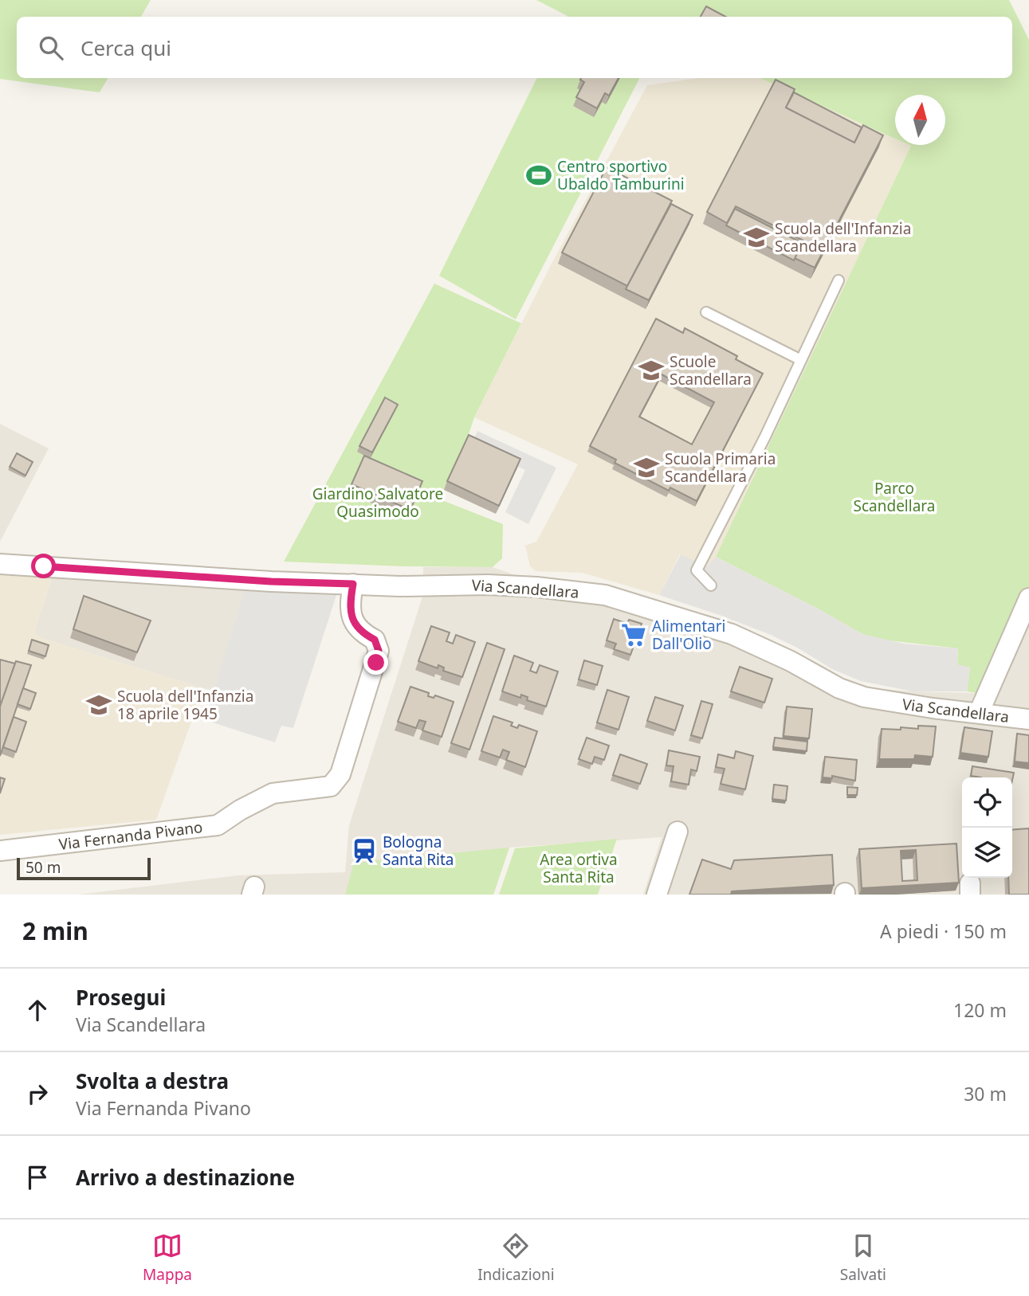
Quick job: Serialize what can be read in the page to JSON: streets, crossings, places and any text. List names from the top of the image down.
{
  "streets": {
    "street": ["Via Scandellara", "Via Fernanda Pivano"]
  },
  "crossings": [
    ["Via Scandellara", "Via Fernanda Pivano"]
  ],
  "parks": ["Parco Scandellara", "Giardino Salvatore Quasimodo", "Area ortiva Santa Rita"],
  "places": {
    "sports": ["Centro sportivo Ubaldo Tamburini"],
    "school or university": [
      "Scuola dell'Infanzia Scandellara",
      "Scuole Scandellara",
      "Scuola Primaria Scandellara",
      "Scuola dell'Infanzia 18 aprile 1945"
    ],
    "supermarket": ["Alimentari Dall'Olio"],
    "station": ["Bologna Santa Rita"]
  },
  "scale_bar": "50 m",
  "north": "top",
  "page": {
    "search": "Cerca qui",
    "scale": "50 m",
    "heading": ["2 min", "A piedi · 150 m"],
    "list": [
      ["Prosegui", "Via Scandellara", "120 m"],
      ["Svolta a destra", "Via Fernanda Pivano", "30 m"],
      "Arrivo a destinazione"
    ],
    "nav": ["Mappa", "Indicazioni", "Salvati"]
  }
}
